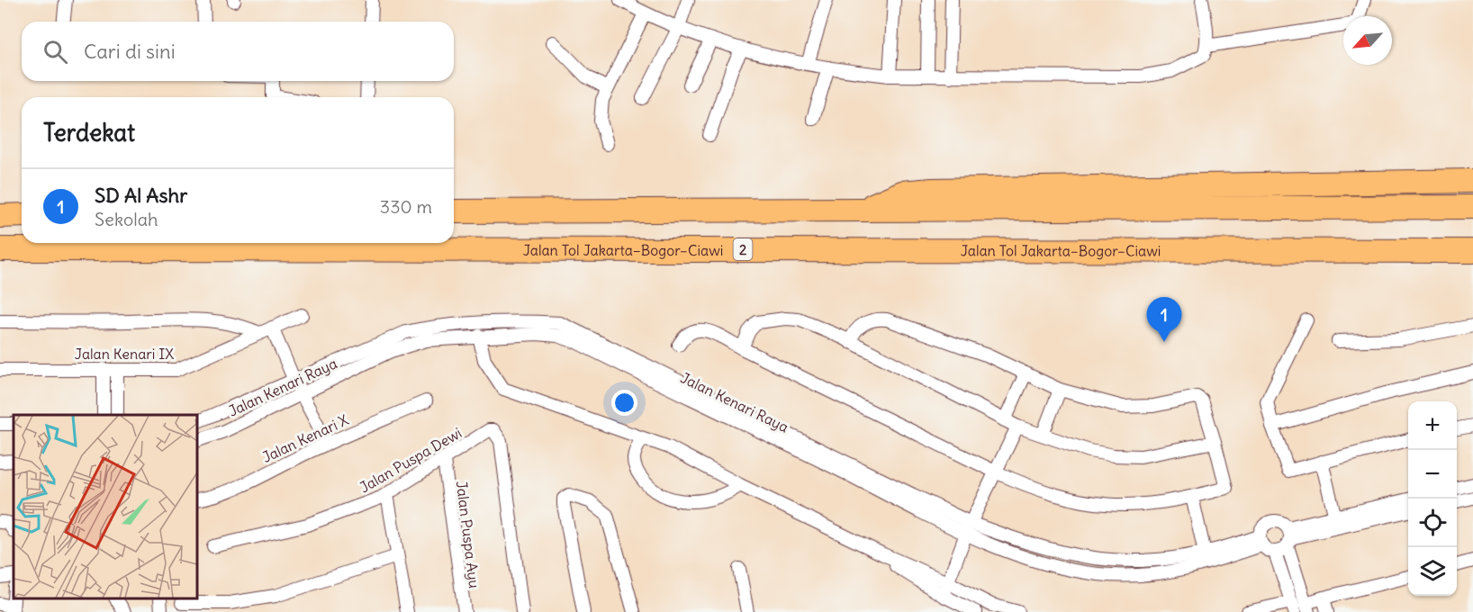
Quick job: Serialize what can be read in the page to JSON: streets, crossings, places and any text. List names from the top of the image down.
{
  "streets": {
    "highway": ["Jalan Tol Jakarta–Bogor–Ciawi", "2"],
    "street": [
      "Jalan Kenari IX",
      "Jalan Kenari Raya",
      "Jalan Kenari X",
      "Jalan Puspa Dewi",
      "Jalan Puspa Ayu"
    ]
  },
  "crossings": [
    ["Jalan Puspa Dewi", "Jalan Puspa Ayu"]
  ],
  "north": "bottom left",
  "page": {
    "search": "Cari di sini",
    "heading": "Terdekat",
    "list": [
      {
        "mark": "1",
        "name": "SD Al Ashr",
        "note": "Sekolah",
        "value": "330 m"
      }
    ],
    "pins": "1",
    "map_buttons": ["+", "−"]
  }
}
